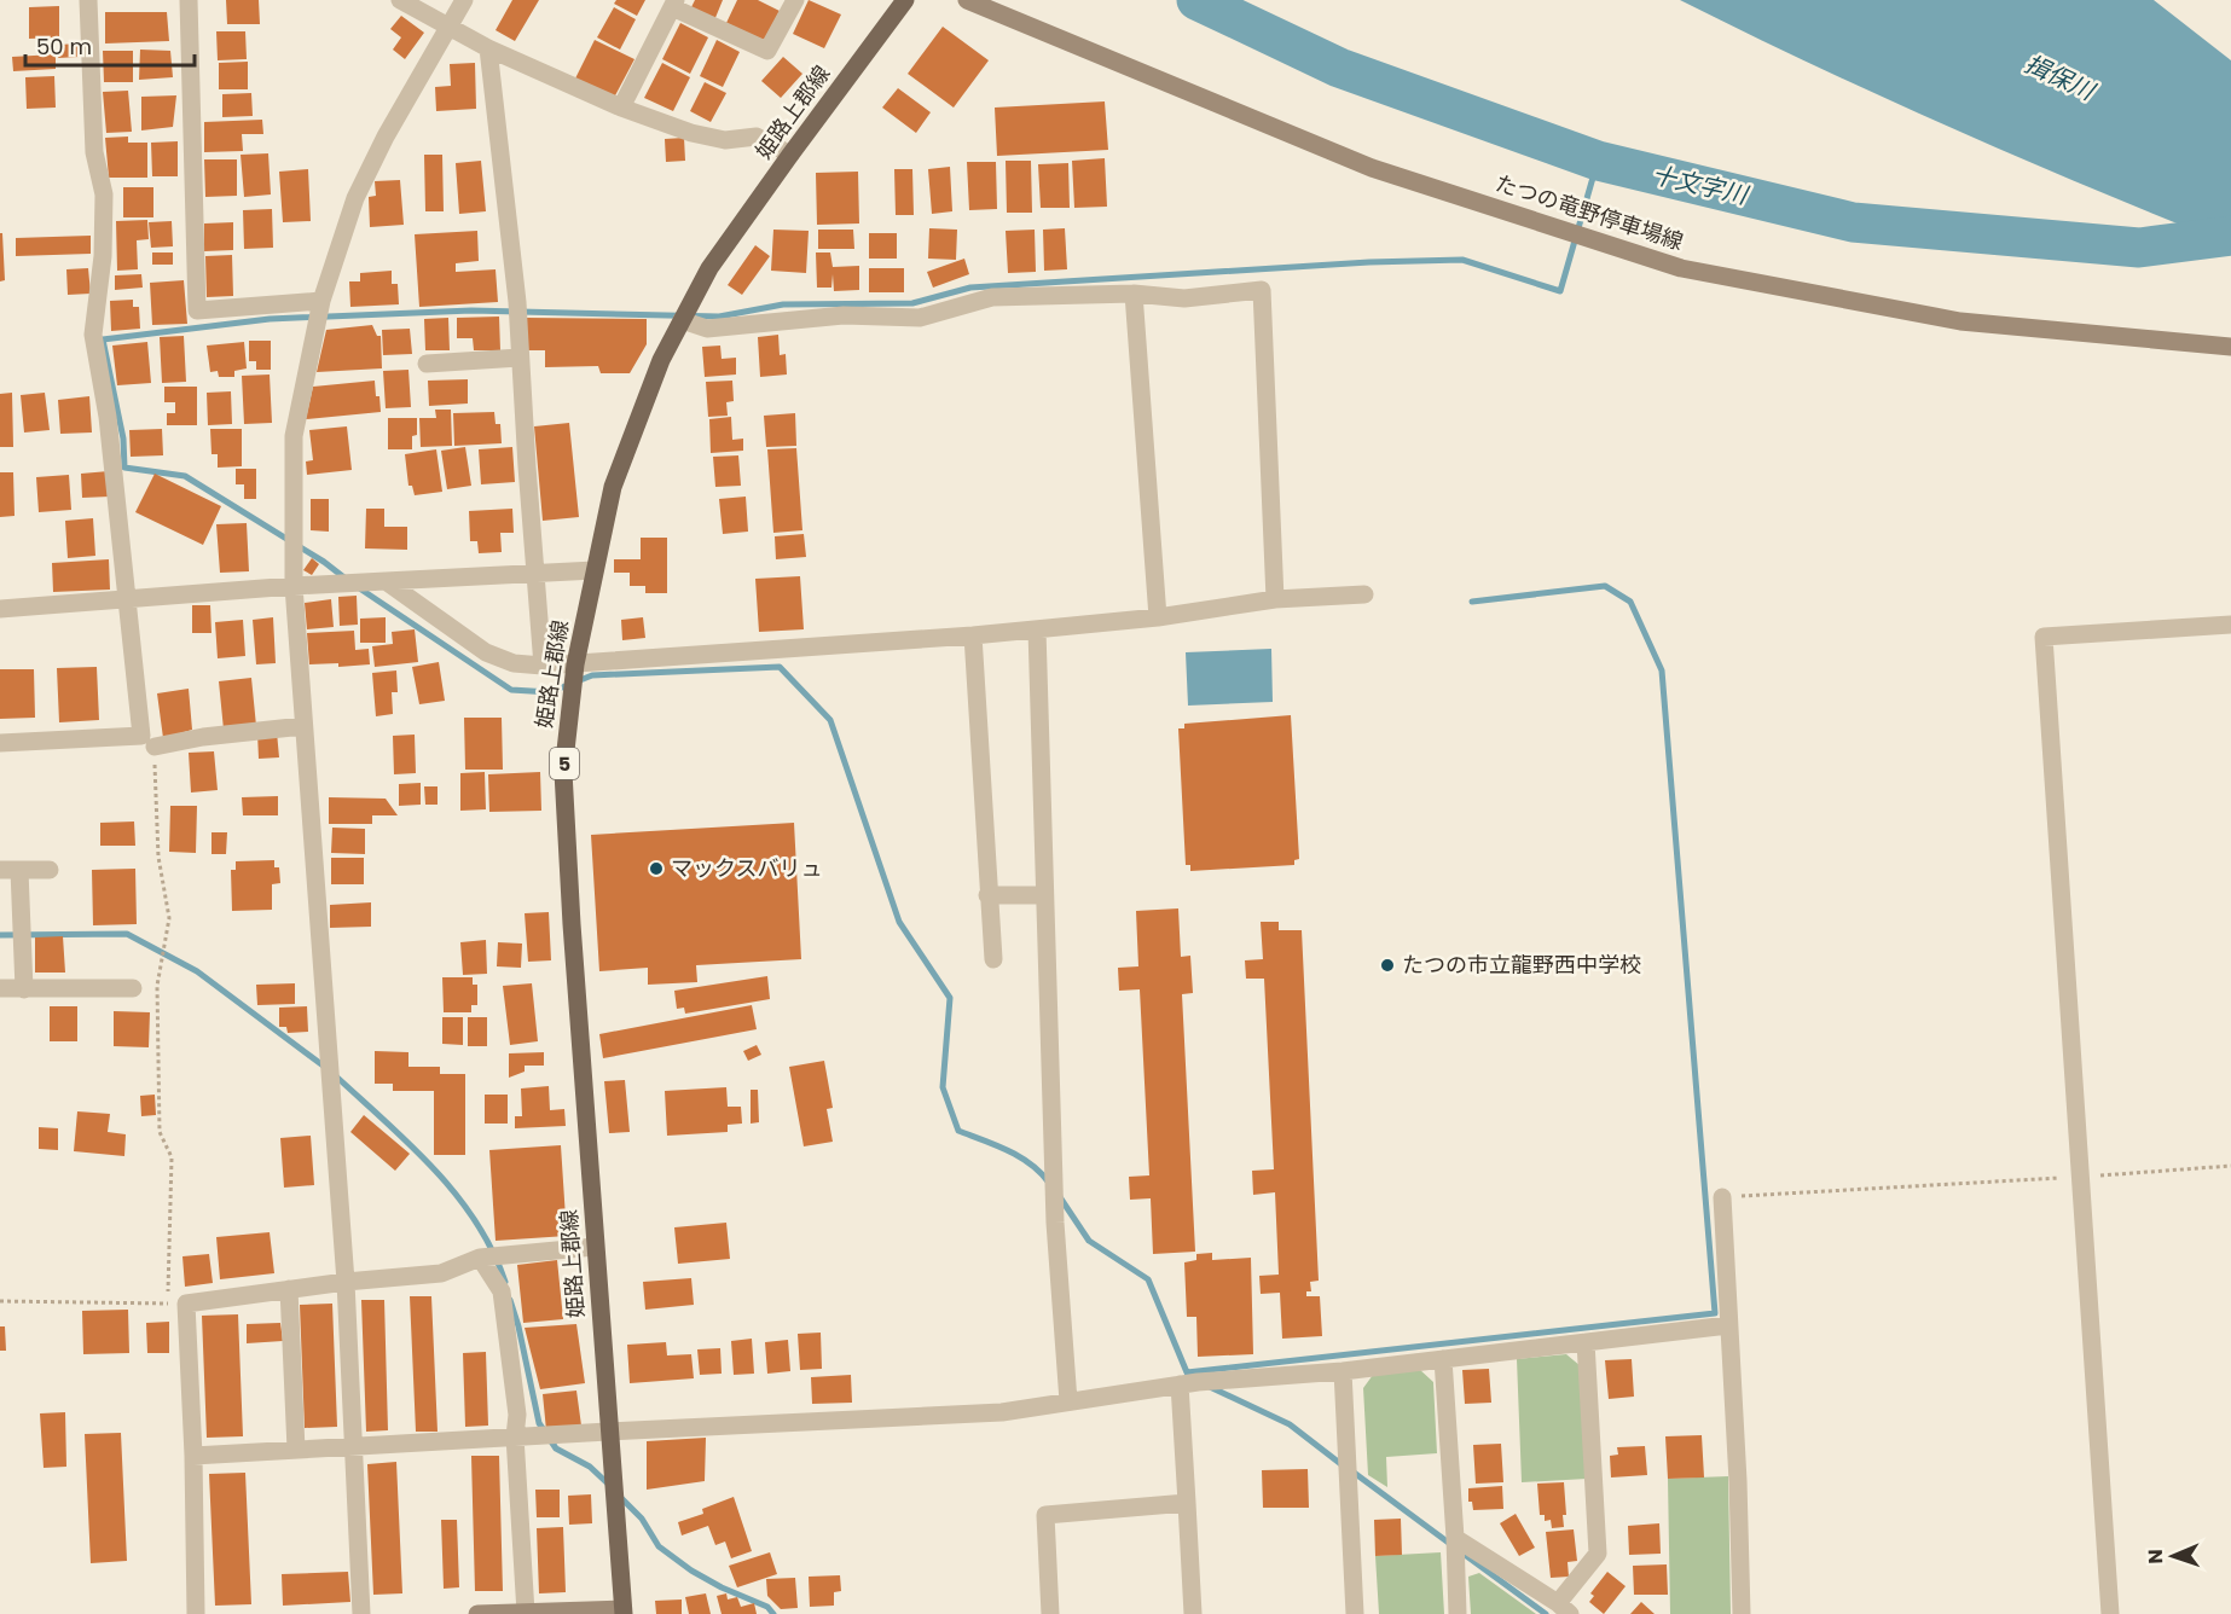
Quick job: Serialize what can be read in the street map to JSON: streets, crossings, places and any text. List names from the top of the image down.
{
  "streets": {
    "main road": ["姫路上郡線", "たつの竜野停車場線", "5"]
  },
  "water": ["揖保川", "十文字川"],
  "places": ["マックスバリュ", "たつの市立龍野西中学校"],
  "scale_bar": "50 m",
  "north": "left"
}
